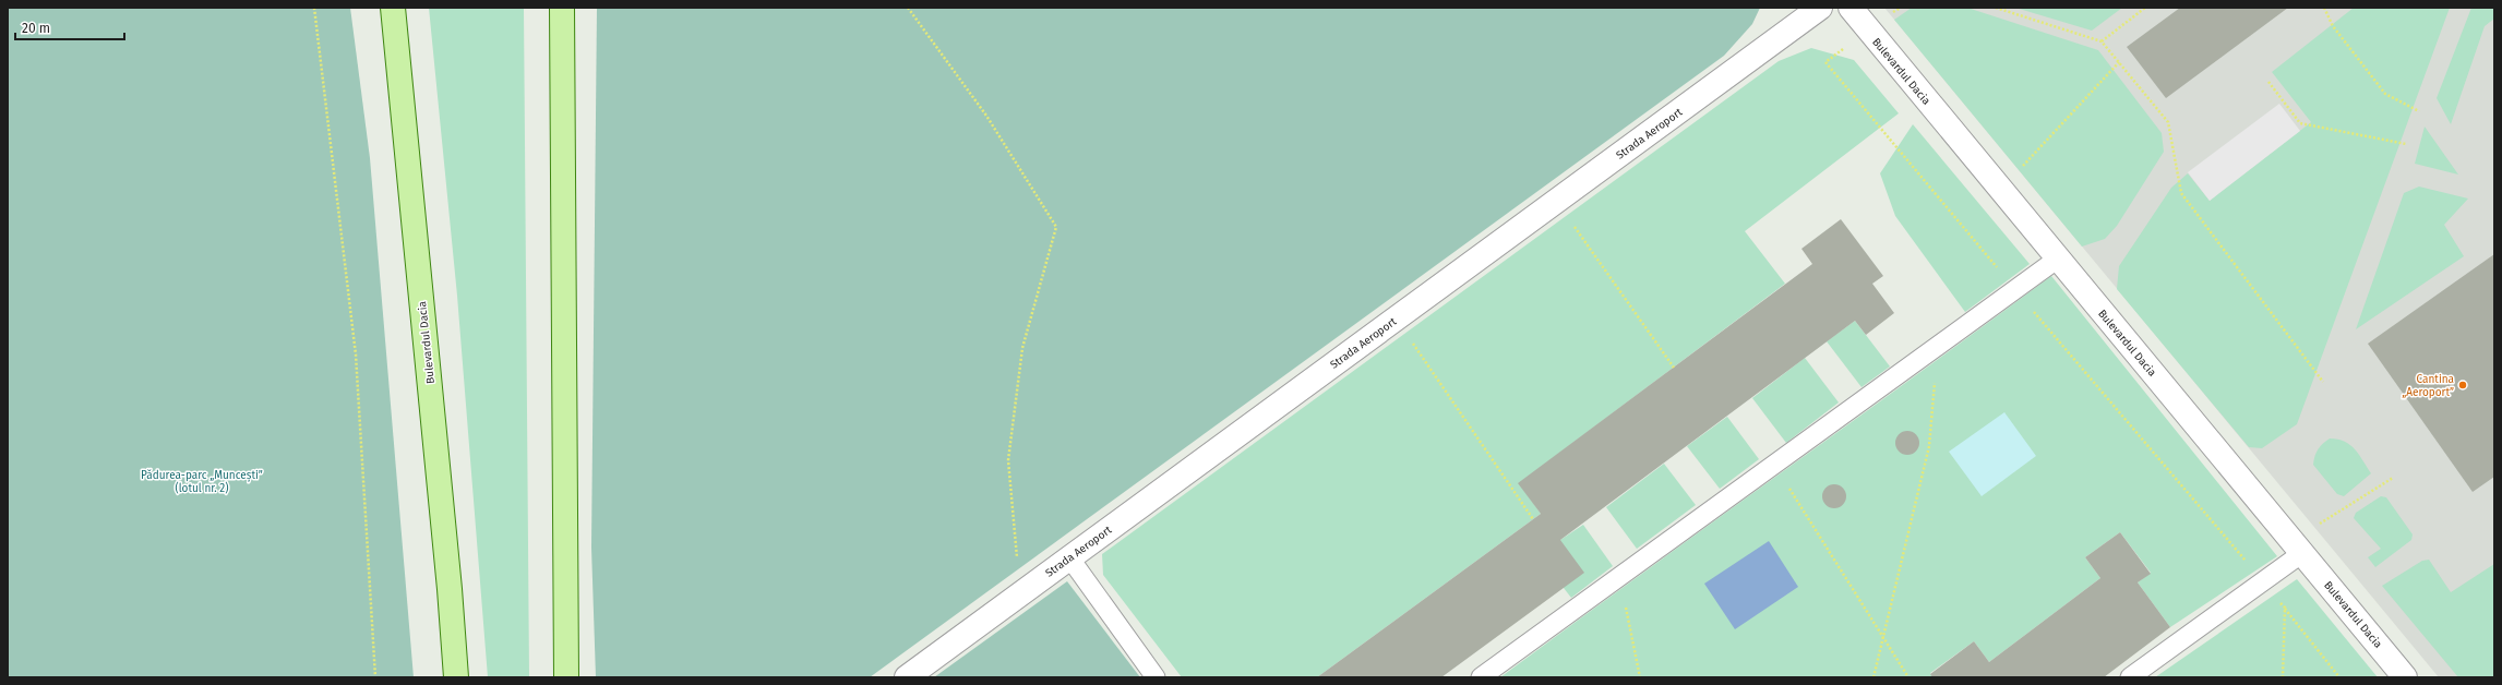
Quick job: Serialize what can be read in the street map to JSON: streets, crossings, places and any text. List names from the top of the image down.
{
  "streets": {
    "main road": ["Bulevardul Dacia"],
    "street": ["Strada Aeroport"]
  },
  "parks": ["Pădurea-parc „Muncești” (lotul nr. 2)"],
  "places": ["Cantina „Aeroport”"],
  "scale_bar": "20 m"
}
